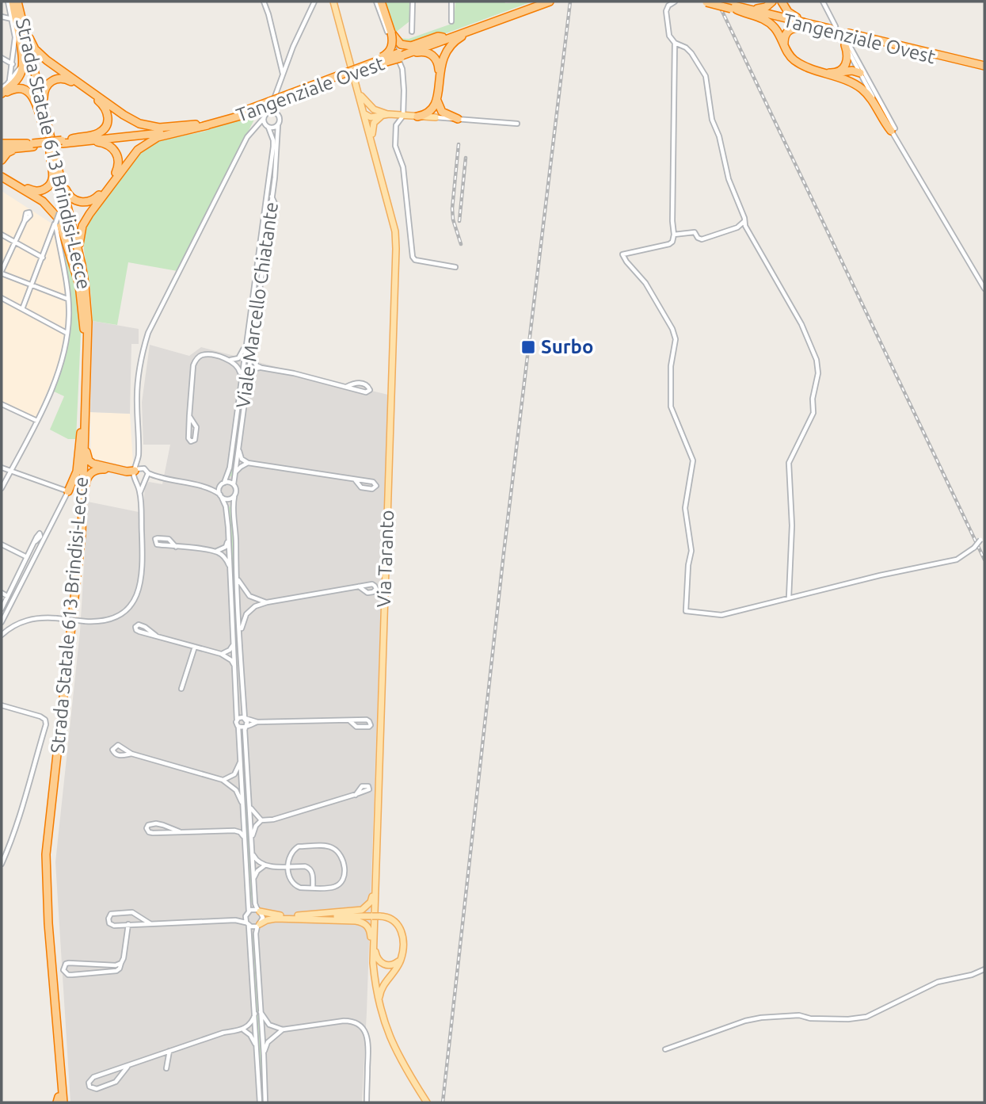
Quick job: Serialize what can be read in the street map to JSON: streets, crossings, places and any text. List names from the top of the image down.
{
  "streets": {
    "highway": ["Tangenziale Ovest", "Strada Statale 613 Brindisi-Lecce"],
    "main road": ["Via Taranto"],
    "street": ["Viale Marcello Chiatante"]
  },
  "places": {
    "transit": ["Surbo"]
  }
}
